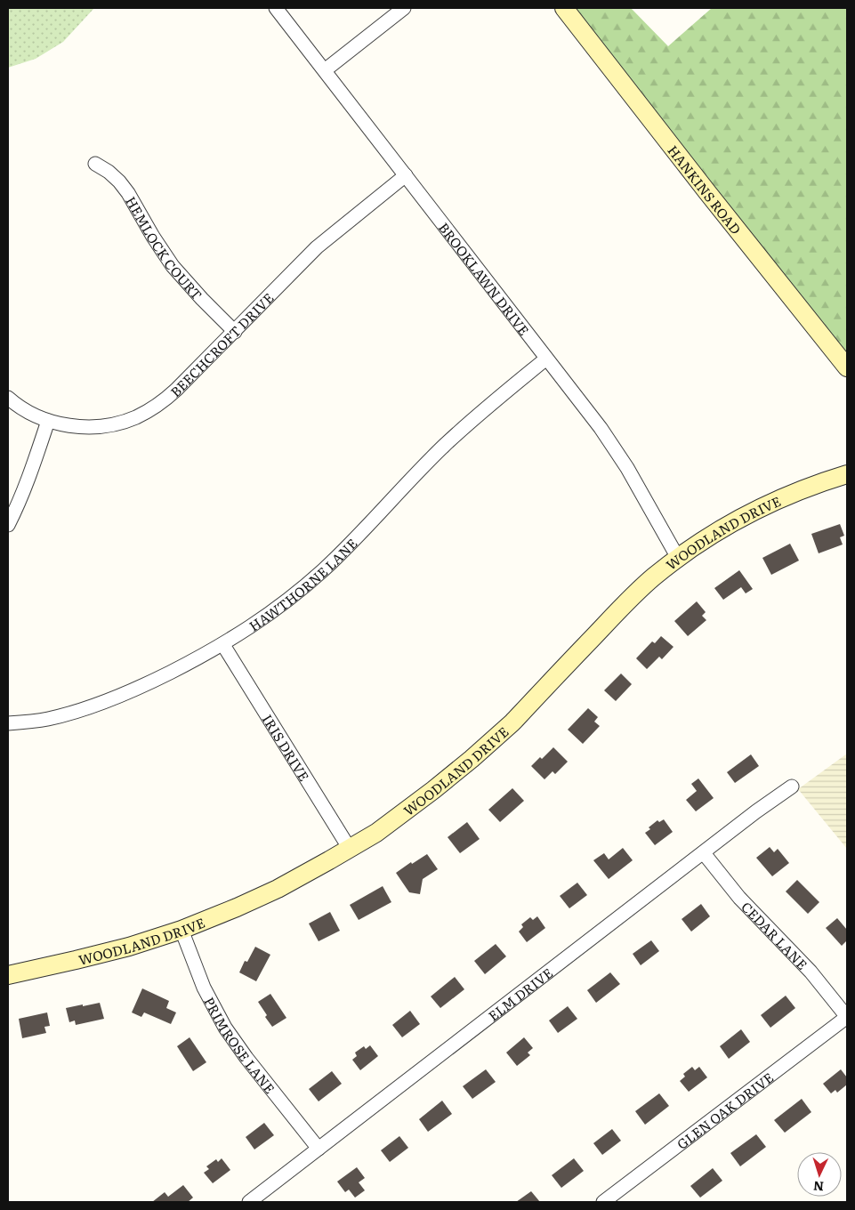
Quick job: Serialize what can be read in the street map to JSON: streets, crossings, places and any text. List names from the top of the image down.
{
  "streets": {
    "street": [
      "HANKINS ROAD",
      "HEMLOCK COURT",
      "BROOKLAWN DRIVE",
      "BEECHCROFT DRIVE",
      "WOODLAND DRIVE",
      "HAWTHORNE LANE",
      "IRIS DRIVE",
      "CEDAR LANE",
      "ELM DRIVE",
      "PRIMROSE LANE",
      "GLEN OAK DRIVE"
    ]
  },
  "crossings": [
    ["HEMLOCK COURT", "BEECHCROFT DRIVE"],
    ["BROOKLAWN DRIVE", "BEECHCROFT DRIVE"],
    ["BROOKLAWN DRIVE", "WOODLAND DRIVE"],
    ["BROOKLAWN DRIVE", "HAWTHORNE LANE"],
    ["WOODLAND DRIVE", "IRIS DRIVE"],
    ["WOODLAND DRIVE", "PRIMROSE LANE"],
    ["HAWTHORNE LANE", "IRIS DRIVE"],
    ["CEDAR LANE", "ELM DRIVE"],
    ["CEDAR LANE", "GLEN OAK DRIVE"],
    ["ELM DRIVE", "PRIMROSE LANE"]
  ],
  "north": "bottom"
}
